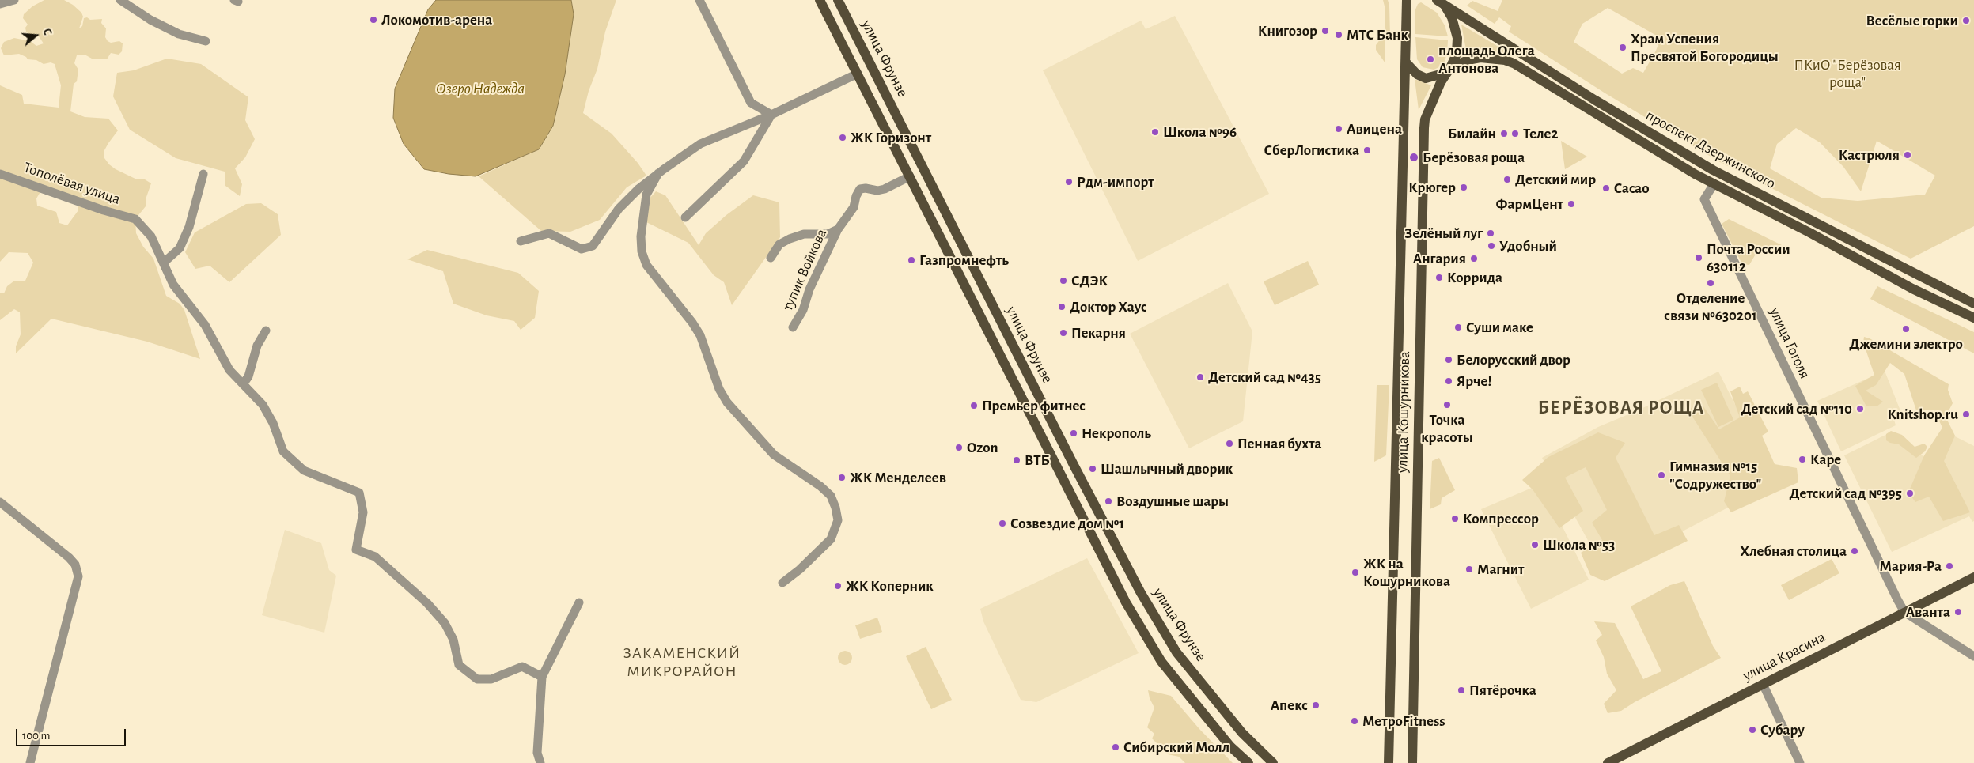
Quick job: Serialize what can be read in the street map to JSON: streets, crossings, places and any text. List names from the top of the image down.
{
  "streets": {
    "main road": [
      "улица Фрунзе",
      "проспект Дзержинского",
      "улица Кошурникова",
      "улица Красина"
    ],
    "street": ["Тополёвая улица", "тупик Войкова", "улица Гоголя"]
  },
  "crossings": [
    ["проспект Дзержинского", "улица Гоголя"],
    ["проспект Дзержинского", "улица Кошурникова"],
    ["улица Гоголя", "улица Красина"]
  ],
  "districts": ["БЕРЁЗОВАЯ РОЩА", "ЗАКАМЕНСКИЙ МИКРОРАЙОН"],
  "water": ["Озеро Надежда"],
  "parks": ["ПКиО \"Берёзовая роща\""],
  "places": [
    "Локомотив-арена",
    "Весёлые горки",
    "Книгозор",
    "МТС Банк",
    "Храм Успения Пресвятой Богородицы",
    "площадь Олега Антонова",
    "Авицена",
    "Школа №96",
    "Билайн",
    "Теле2",
    "ЖК Горизонт",
    "СберЛогистика",
    "Кастрюля",
    "Берёзовая роща",
    "Детский мир",
    "Рдм-импорт",
    "Крюгер",
    "Cacao",
    "ФармЦент",
    "Зелёный луг",
    "Удобный",
    "Почта России 630112",
    "Ангария",
    "Газпромнефть",
    "Коррида",
    "СДЭК",
    "Отделение связи №630201",
    "Доктор Хаус",
    "Суши маке",
    "Джемини электро",
    "Пекарня",
    "Белорусский двор",
    "Детский сад №435",
    "Ярче!",
    "Точка красоты",
    "Премьер фитнес",
    "Детский сад №110",
    "Knitshop.ru",
    "Некрополь",
    "Пенная бухта",
    "Ozon",
    "Каре",
    "ВТБ",
    "Шашлычный дворик",
    "Гимназия №15 \"Содружество\"",
    "ЖК Менделеев",
    "Детский сад №395",
    "Воздушные шары",
    "Компрессор",
    "Созвездие дом №1",
    "Школа №53",
    "Хлебная столица",
    "Мария-Ра",
    "Магнит",
    "ЖК на Кошурникова",
    "ЖК Коперник",
    "Аванта",
    "Пятёрочка",
    "Апекс",
    "МетроFitness",
    "Субару",
    "Сибирский Молл"
  ],
  "scale_bar": "100 m",
  "north": "right"
}
